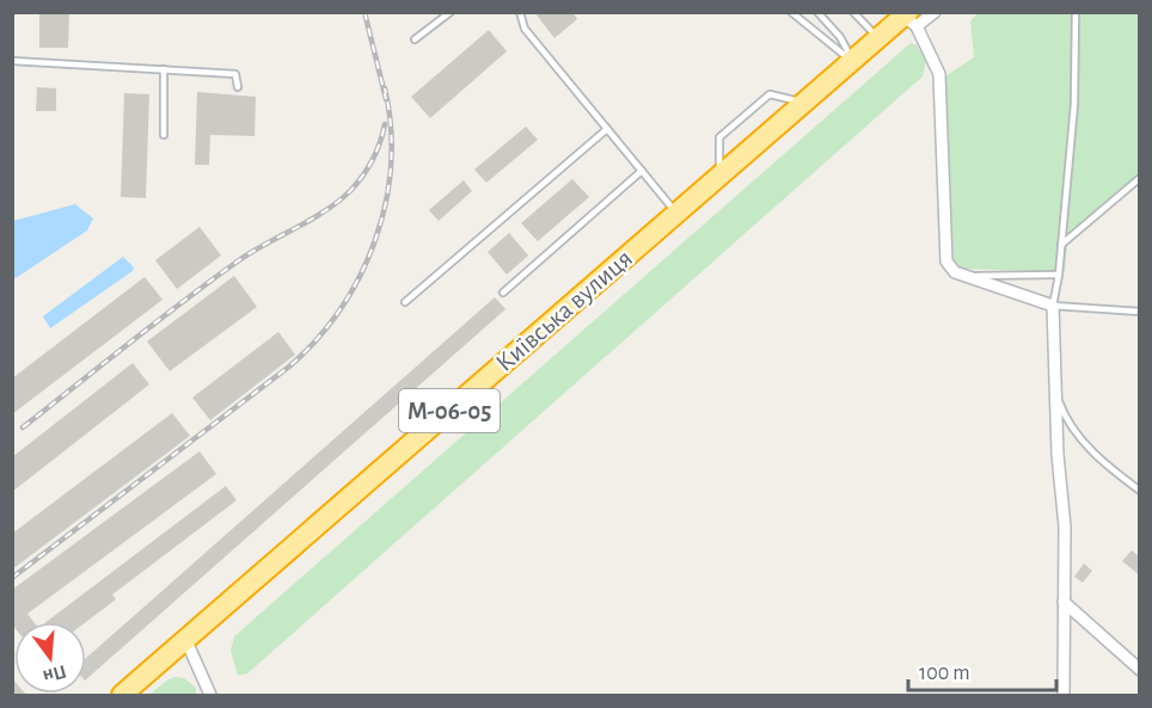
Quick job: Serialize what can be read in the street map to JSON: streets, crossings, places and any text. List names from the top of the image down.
{
  "streets": {
    "highway": ["Київська вулиця", "М-06-05"]
  },
  "crossings": [
    ["Київська вулиця", "М-06-05"]
  ],
  "scale_bar": "100 m",
  "north": "bottom"
}
